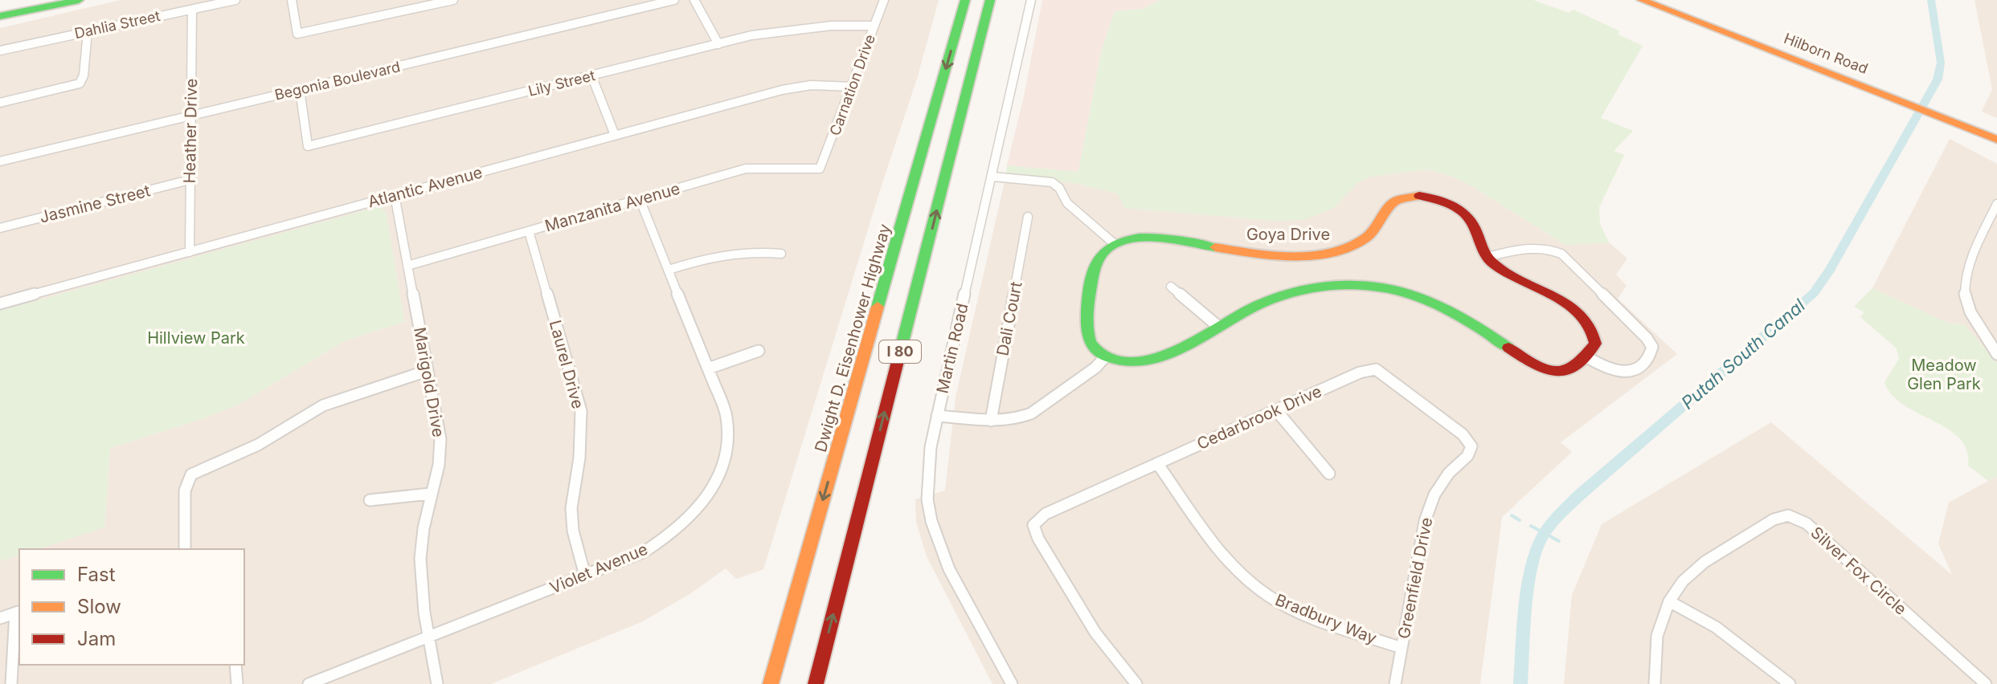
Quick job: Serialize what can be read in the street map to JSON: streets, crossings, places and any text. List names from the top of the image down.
{
  "streets": {
    "main road": [
      "Hilborn Road",
      "Goya Drive",
      "Dwight D. Eisenhower Highway",
      "I 80"
    ],
    "street": [
      "Dahlia Street",
      "Begonia Boulevard",
      "Lily Street",
      "Carnation Drive",
      "Heather Drive",
      "Atlantic Avenue",
      "Jasmine Street",
      "Manzanita Avenue",
      "Dali Court",
      "Martin Road",
      "Laurel Drive",
      "Marigold Drive",
      "Cedarbrook Drive",
      "Violet Avenue",
      "Silver Fox Circle",
      "Greenfield Drive",
      "Bradbury Way"
    ]
  },
  "crossings": [
    ["Dahlia Street", "Heather Drive"],
    ["Begonia Boulevard", "Lily Street"],
    ["Begonia Boulevard", "Heather Drive"],
    ["Lily Street", "Carnation Drive"],
    ["Carnation Drive", "Atlantic Avenue"],
    ["Carnation Drive", "Manzanita Avenue"],
    ["Heather Drive", "Atlantic Avenue"],
    ["Heather Drive", "Jasmine Street"],
    ["Atlantic Avenue", "Marigold Drive"],
    ["Manzanita Avenue", "Laurel Drive"],
    ["Manzanita Avenue", "Marigold Drive"],
    ["Manzanita Avenue", "Violet Avenue"],
    ["Laurel Drive", "Violet Avenue"],
    ["Marigold Drive", "Violet Avenue"],
    ["Cedarbrook Drive", "Greenfield Drive"],
    ["Cedarbrook Drive", "Bradbury Way"],
    ["Greenfield Drive", "Bradbury Way"]
  ],
  "water": ["Putah South Canal"],
  "parks": ["Hillview Park", "Meadow Glen Park"],
  "legend": ["Fast", "Slow", "Jam"]
}
